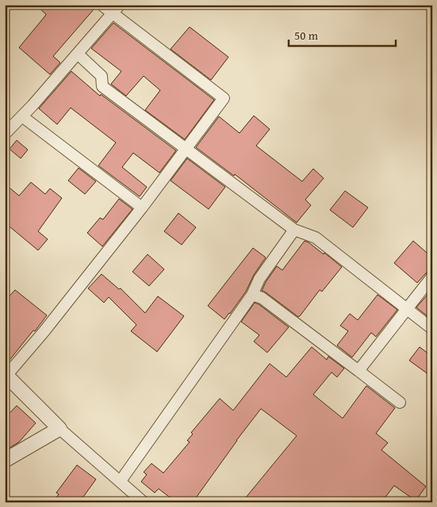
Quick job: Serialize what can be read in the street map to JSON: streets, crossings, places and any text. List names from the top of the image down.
{
  "scale_bar": "50 m"
}
